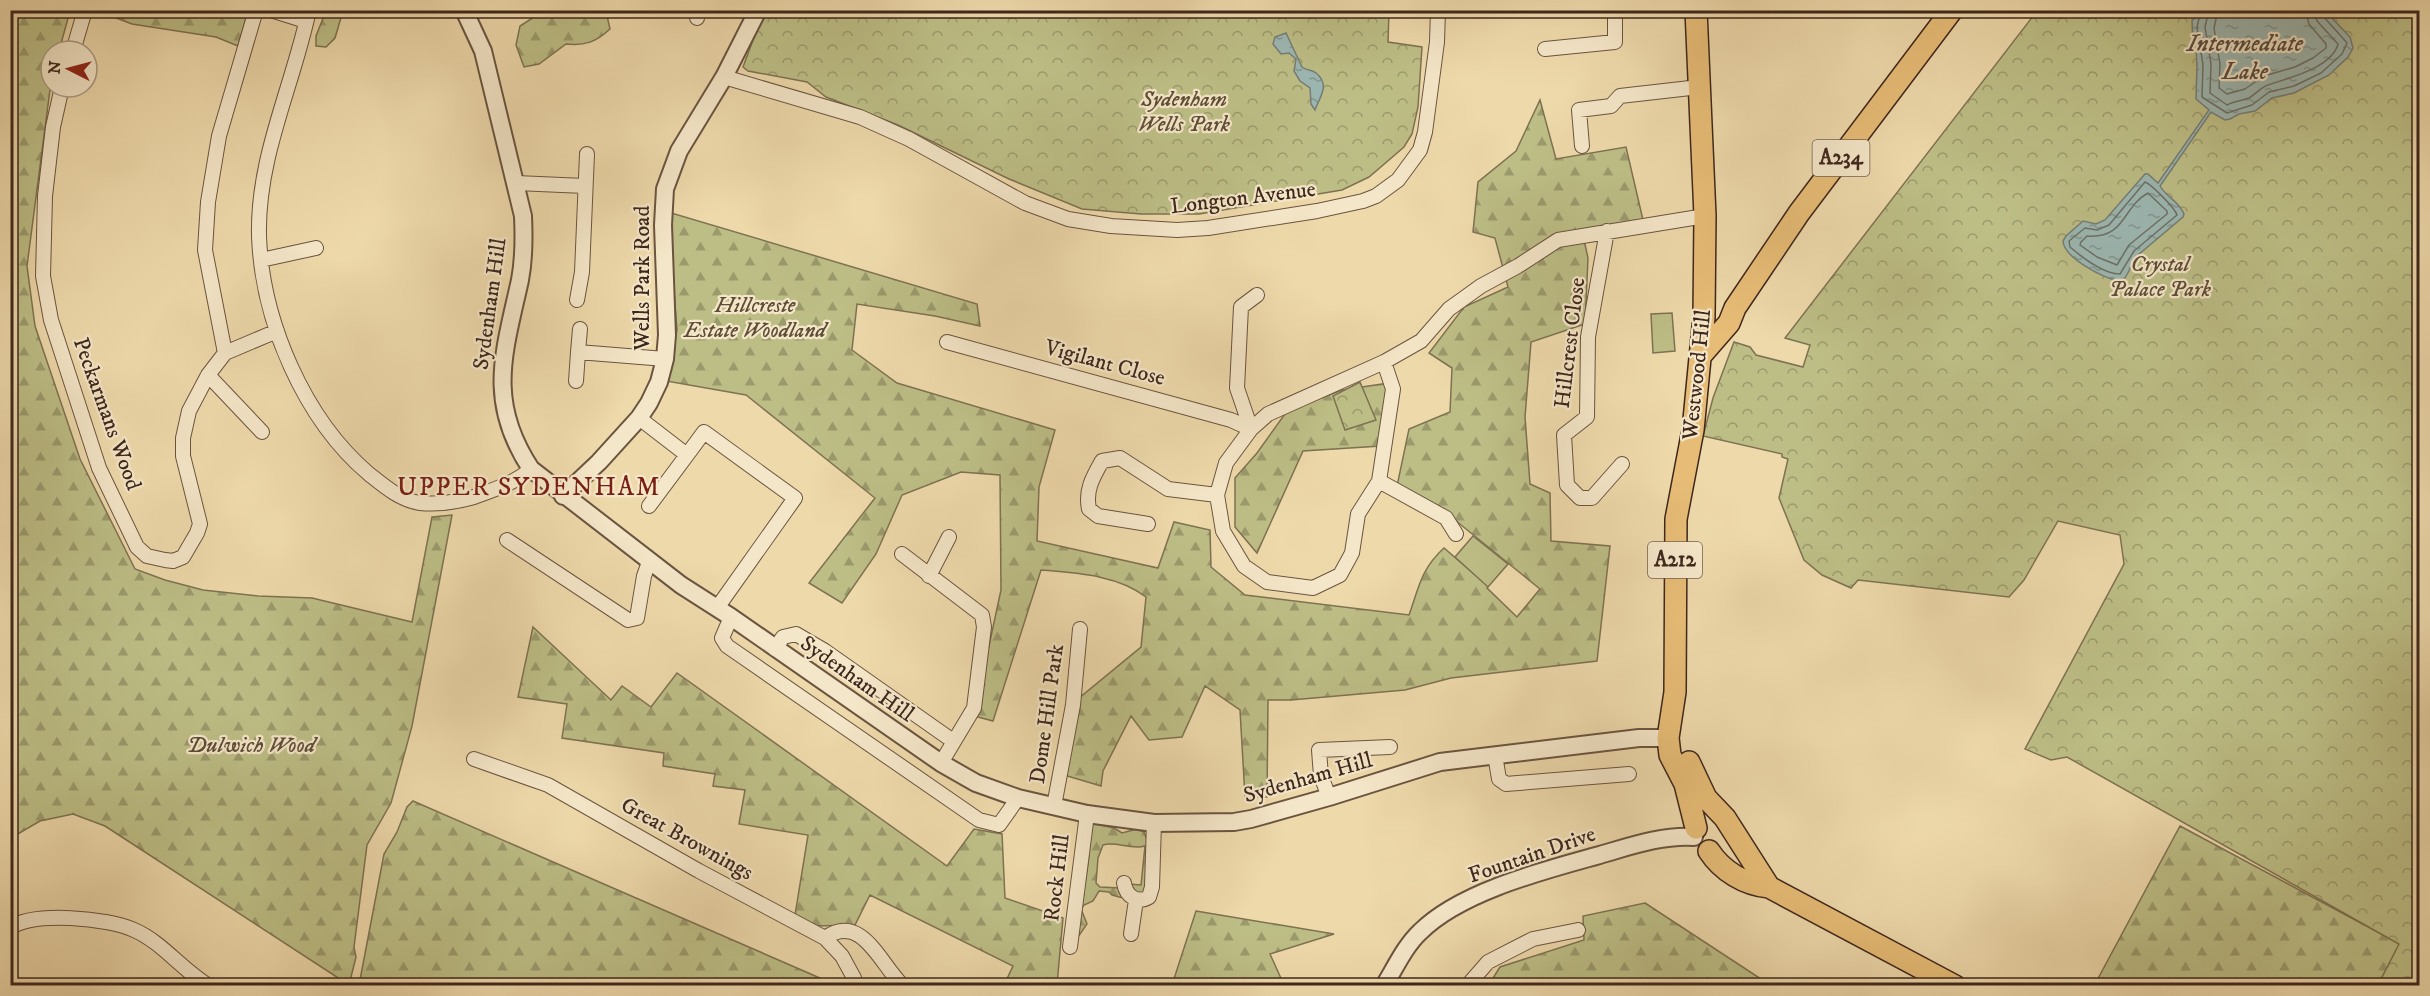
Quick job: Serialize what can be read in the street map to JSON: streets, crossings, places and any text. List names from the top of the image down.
{
  "streets": {
    "main road": ["A234", "Westwood Hill", "A212"],
    "street": [
      "Longton Avenue",
      "Wells Park Road",
      "Sydenham Hill",
      "Hillcrest Close",
      "Vigilant Close",
      "Peckarmans Wood",
      "Dome Hill Park",
      "Great Brownings",
      "Fountain Drive",
      "Rock Hill"
    ]
  },
  "crossings": [
    ["A234", "Westwood Hill"],
    ["Longton Avenue", "Wells Park Road"],
    ["Wells Park Road", "Sydenham Hill"],
    ["Sydenham Hill", "Westwood Hill"],
    ["Sydenham Hill", "A212"],
    ["Sydenham Hill", "Dome Hill Park"],
    ["Sydenham Hill", "Rock Hill"],
    ["Westwood Hill", "A212"],
    ["Westwood Hill", "Fountain Drive"],
    ["A212", "Fountain Drive"]
  ],
  "districts": ["UPPER SYDENHAM"],
  "water": ["Intermediate Lake"],
  "parks": [
    "Sydenham Wells Park",
    "Crystal Palace Park",
    "Hillcreste Estate Woodland",
    "Dulwich Wood"
  ],
  "north": "left"
}
